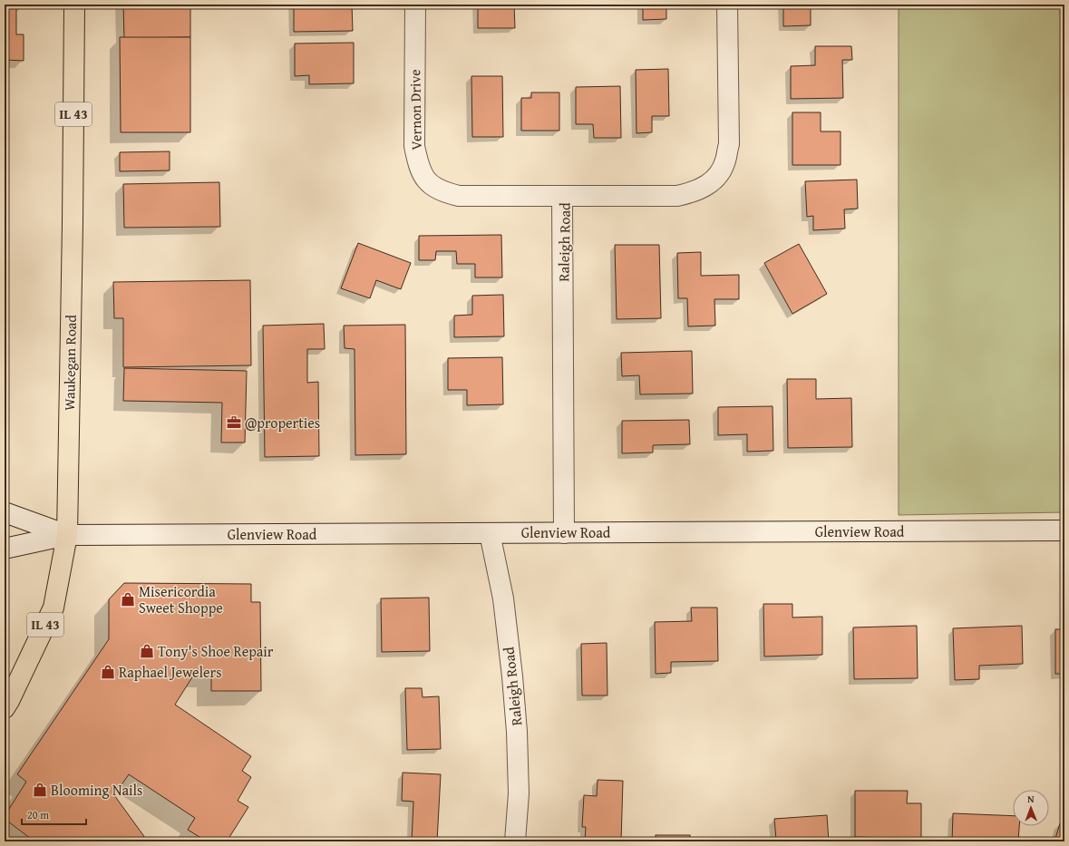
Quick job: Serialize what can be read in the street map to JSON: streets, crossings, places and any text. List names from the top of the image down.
{
  "streets": {
    "main road": ["IL 43", "Waukegan Road"],
    "street": ["Vernon Drive", "Raleigh Road", "Glenview Road"]
  },
  "crossings": [
    ["Vernon Drive", "Raleigh Road"],
    ["Raleigh Road", "Glenview Road"],
    ["Waukegan Road", "Glenview Road"]
  ],
  "places": {
    "office": ["@properties"],
    "shop": [
      "Misericordia Sweet Shoppe",
      "Tony's Shoe Repair",
      "Raphael Jewelers",
      "Blooming Nails"
    ]
  },
  "scale_bar": "20 m",
  "north": "top"
}
